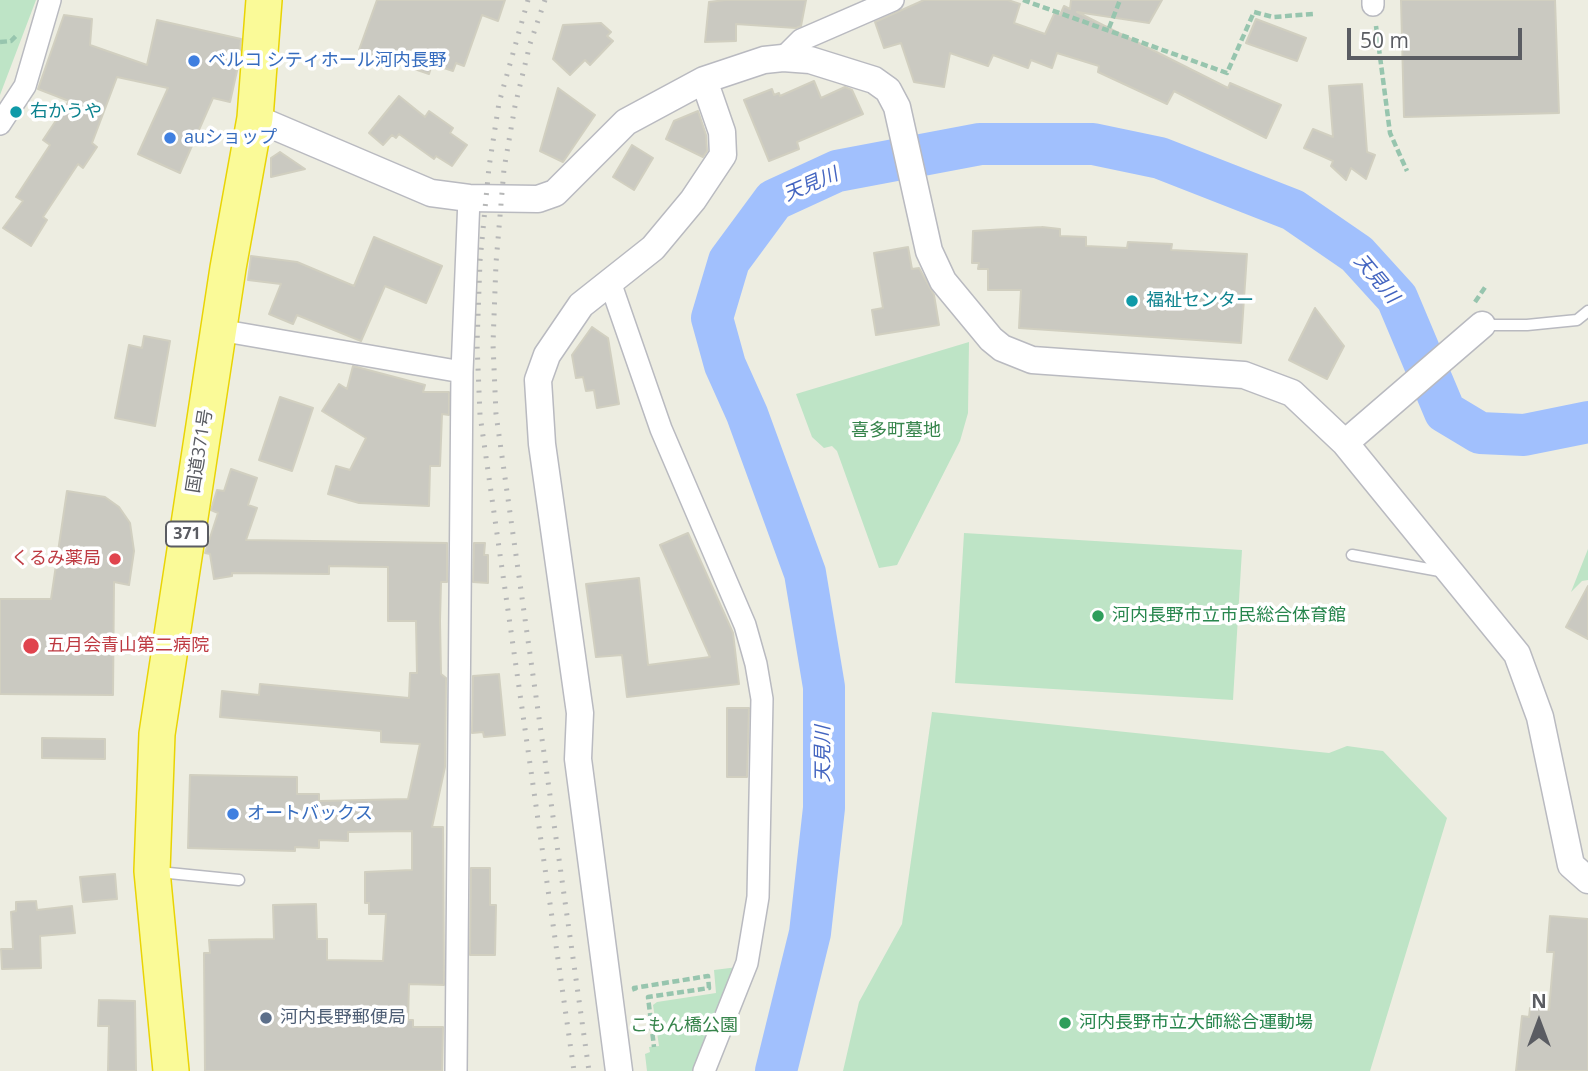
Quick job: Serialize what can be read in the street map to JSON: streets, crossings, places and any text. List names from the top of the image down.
{
  "streets": {
    "highway": ["国道371号", "371"]
  },
  "water": ["天見川"],
  "parks": ["喜多町墓地", "こもん橋公園"],
  "places": [
    "ベルコ シティホール河内長野",
    "右かうや",
    "auショップ",
    "福祉センター",
    "くるみ薬局",
    "河内長野市立市民総合体育館",
    "五月会青山第二病院",
    "オートバックス",
    "河内長野郵便局",
    "河内長野市立大師総合運動場"
  ],
  "scale_bar": "50 m",
  "north": "top"
}
